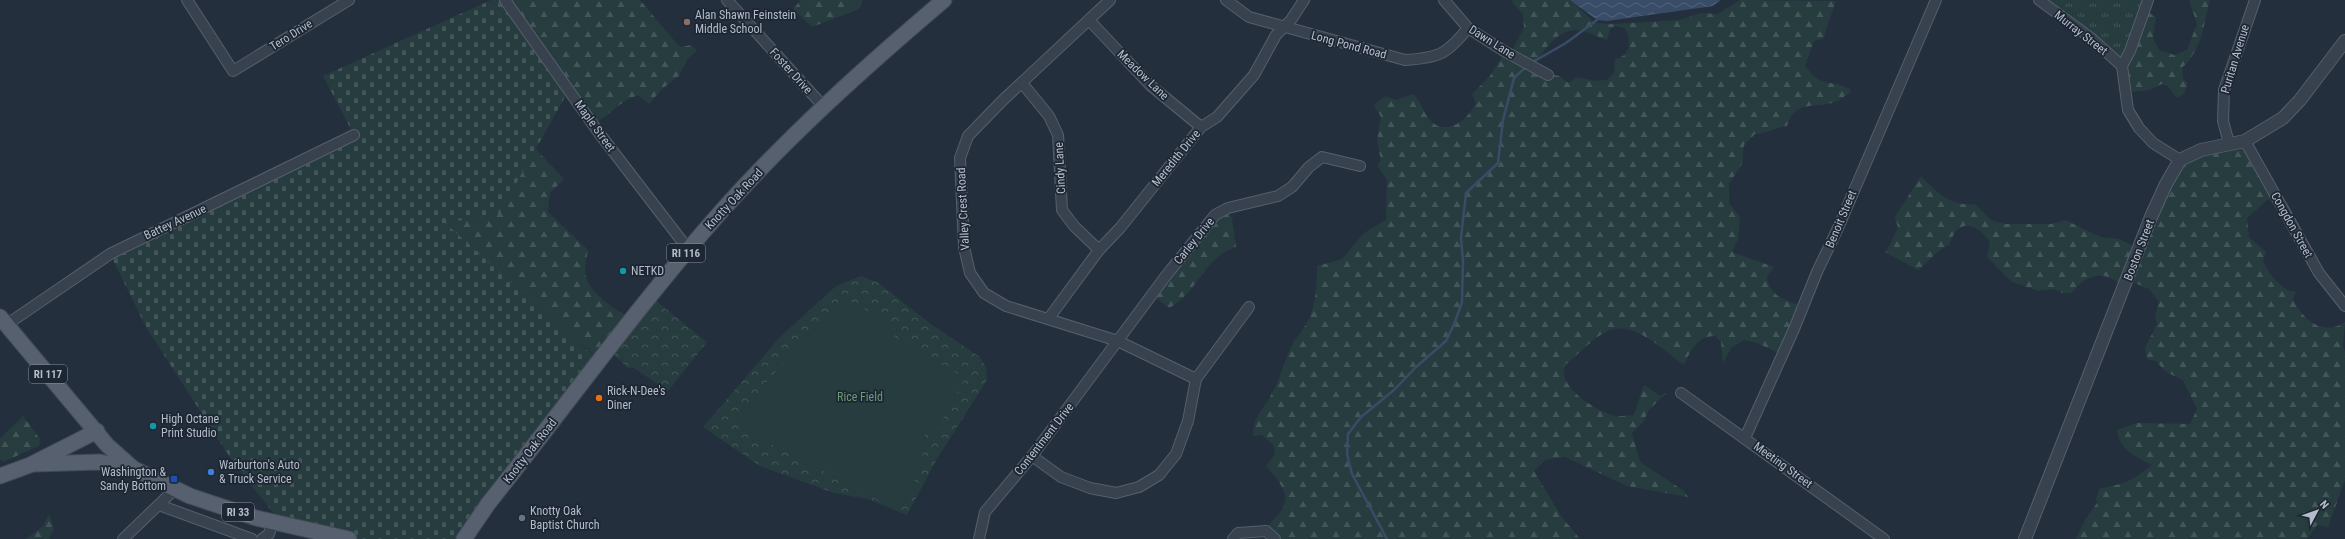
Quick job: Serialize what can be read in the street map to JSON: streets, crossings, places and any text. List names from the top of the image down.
{
  "streets": {
    "main road": [
      "Knotty Oak Road",
      "RI 116",
      "RI 117",
      "RI 33"
    ],
    "street": [
      "Murray Street",
      "Tero Drive",
      "Dawn Lane",
      "Long Pond Road",
      "Puritan Avenue",
      "Foster Drive",
      "Meadow Lane",
      "Maple Street",
      "Meredith Drive",
      "Cindy Lane",
      "Valley Crest Road",
      "Benoit Street",
      "Battey Avenue",
      "Congdon Street",
      "Carley Drive",
      "Boston Street",
      "Contentment Drive",
      "Meeting Street"
    ]
  },
  "crossings": [
    ["Dawn Lane", "Long Pond Road"],
    ["Long Pond Road", "Meredith Drive"],
    ["Foster Drive", "Knotty Oak Road"],
    ["Meadow Lane", "Meredith Drive"],
    ["Meadow Lane", "Valley Crest Road"],
    ["Maple Street", "Knotty Oak Road"],
    ["Meredith Drive", "Cindy Lane"],
    ["Meredith Drive", "Valley Crest Road"],
    ["Cindy Lane", "Valley Crest Road"],
    ["Valley Crest Road", "Carley Drive"],
    ["Valley Crest Road", "Contentment Drive"],
    ["Benoit Street", "Meeting Street"],
    ["Battey Avenue", "RI 117"],
    ["Carley Drive", "Contentment Drive"],
    ["RI 117", "RI 33"]
  ],
  "parks": ["Rice Field"],
  "places": {
    "other": [
      "Alan Shawn Feinstein Middle School",
      "NETKD",
      "Rick-N-Dee's Diner",
      "High Octane Print Studio",
      "Warburton's Auto & Truck Service",
      "Knotty Oak Baptist Church"
    ],
    "transit": ["Washington & Sandy Bottom"]
  },
  "north": "top right"
}
